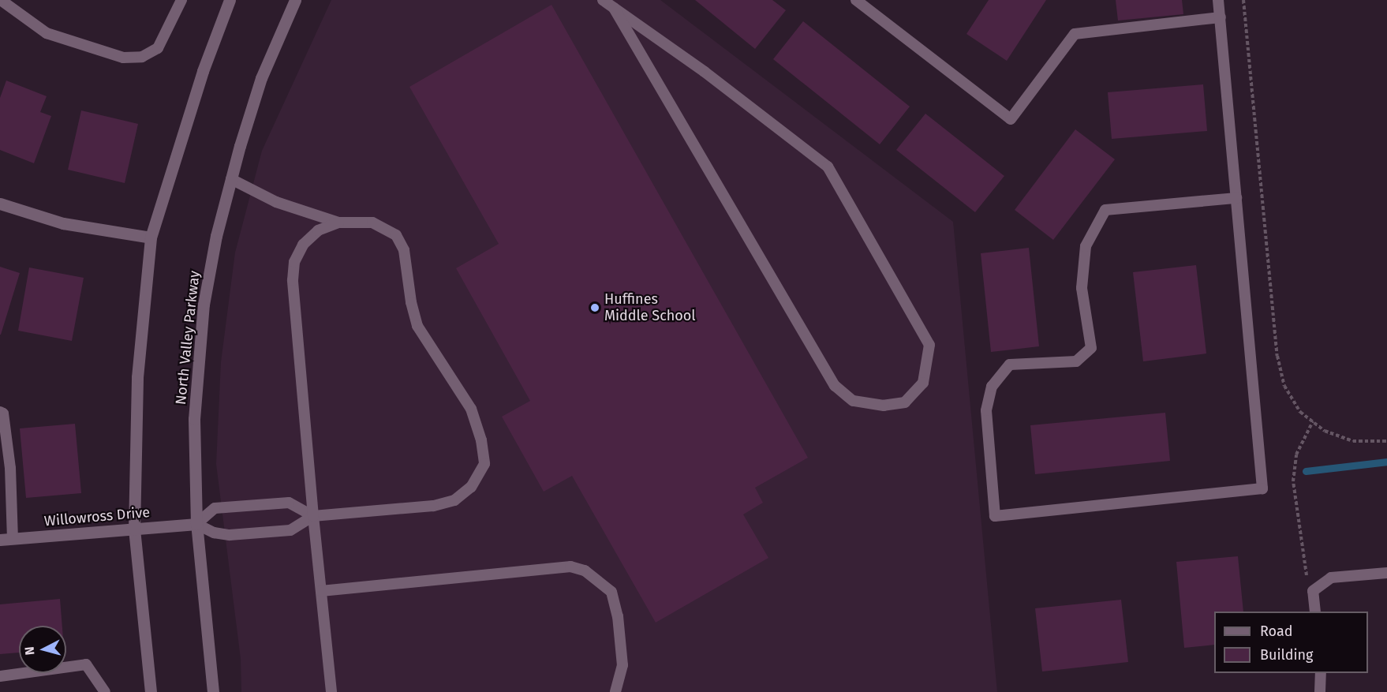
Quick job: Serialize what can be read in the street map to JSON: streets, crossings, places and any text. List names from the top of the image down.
{
  "streets": {
    "street": ["North Valley Parkway", "Willowross Drive"]
  },
  "crossings": [
    ["North Valley Parkway", "Willowross Drive"]
  ],
  "places": ["Huffines Middle School"],
  "legend": ["Road", "Building"],
  "north": "left"
}
